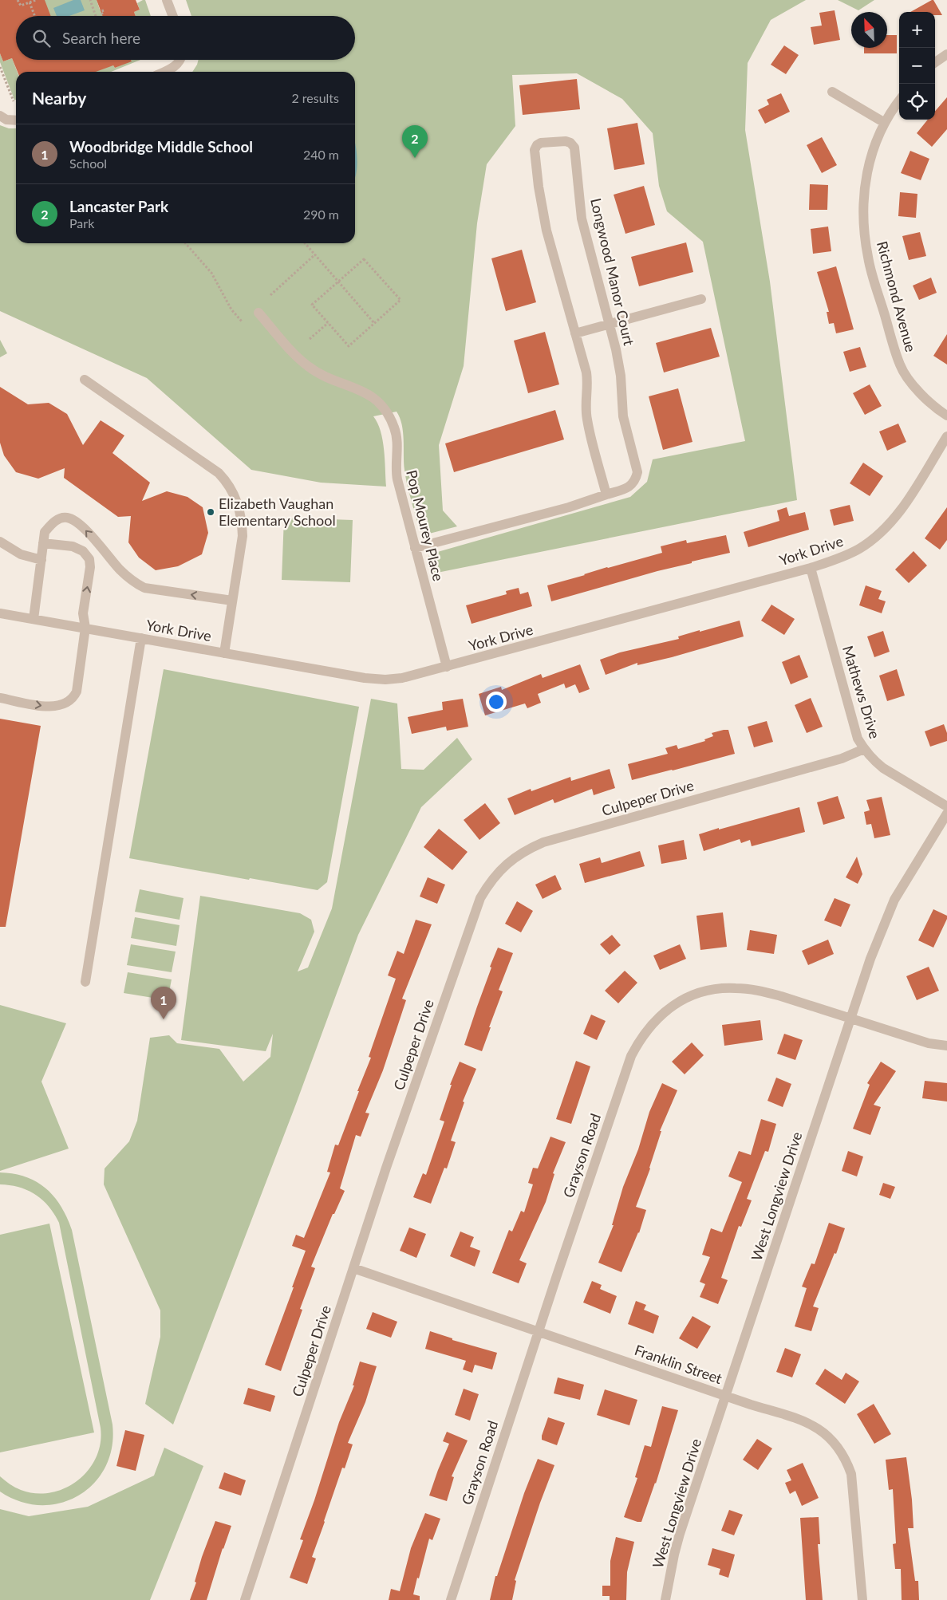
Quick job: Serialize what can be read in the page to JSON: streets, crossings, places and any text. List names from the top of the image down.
{
  "streets": {
    "street": [
      "Longwood Manor Court",
      "Richmond Avenue",
      "Pop Mourey Place",
      "York Drive",
      "Mathews Drive",
      "Culpeper Drive",
      "Grayson Road",
      "West Longview Drive",
      "Franklin Street"
    ]
  },
  "crossings": [
    ["Longwood Manor Court", "Pop Mourey Place"],
    ["Pop Mourey Place", "York Drive"],
    ["York Drive", "Mathews Drive"],
    ["Mathews Drive", "Culpeper Drive"],
    ["Culpeper Drive", "Franklin Street"],
    ["Grayson Road", "West Longview Drive"],
    ["Grayson Road", "Franklin Street"],
    ["West Longview Drive", "Franklin Street"]
  ],
  "places": ["Elizabeth Vaughan Elementary School"],
  "north": "top left",
  "page": {
    "map_buttons": ["+", "−"],
    "search": "Search here",
    "heading": ["Nearby", "2 results"],
    "list": [
      {
        "mark": "1",
        "name": "Woodbridge Middle School",
        "note": "School",
        "value": "240 m"
      },
      {
        "mark": "2",
        "name": "Lancaster Park",
        "note": "Park",
        "value": "290 m"
      }
    ],
    "pins": ["2", "1"]
  }
}
